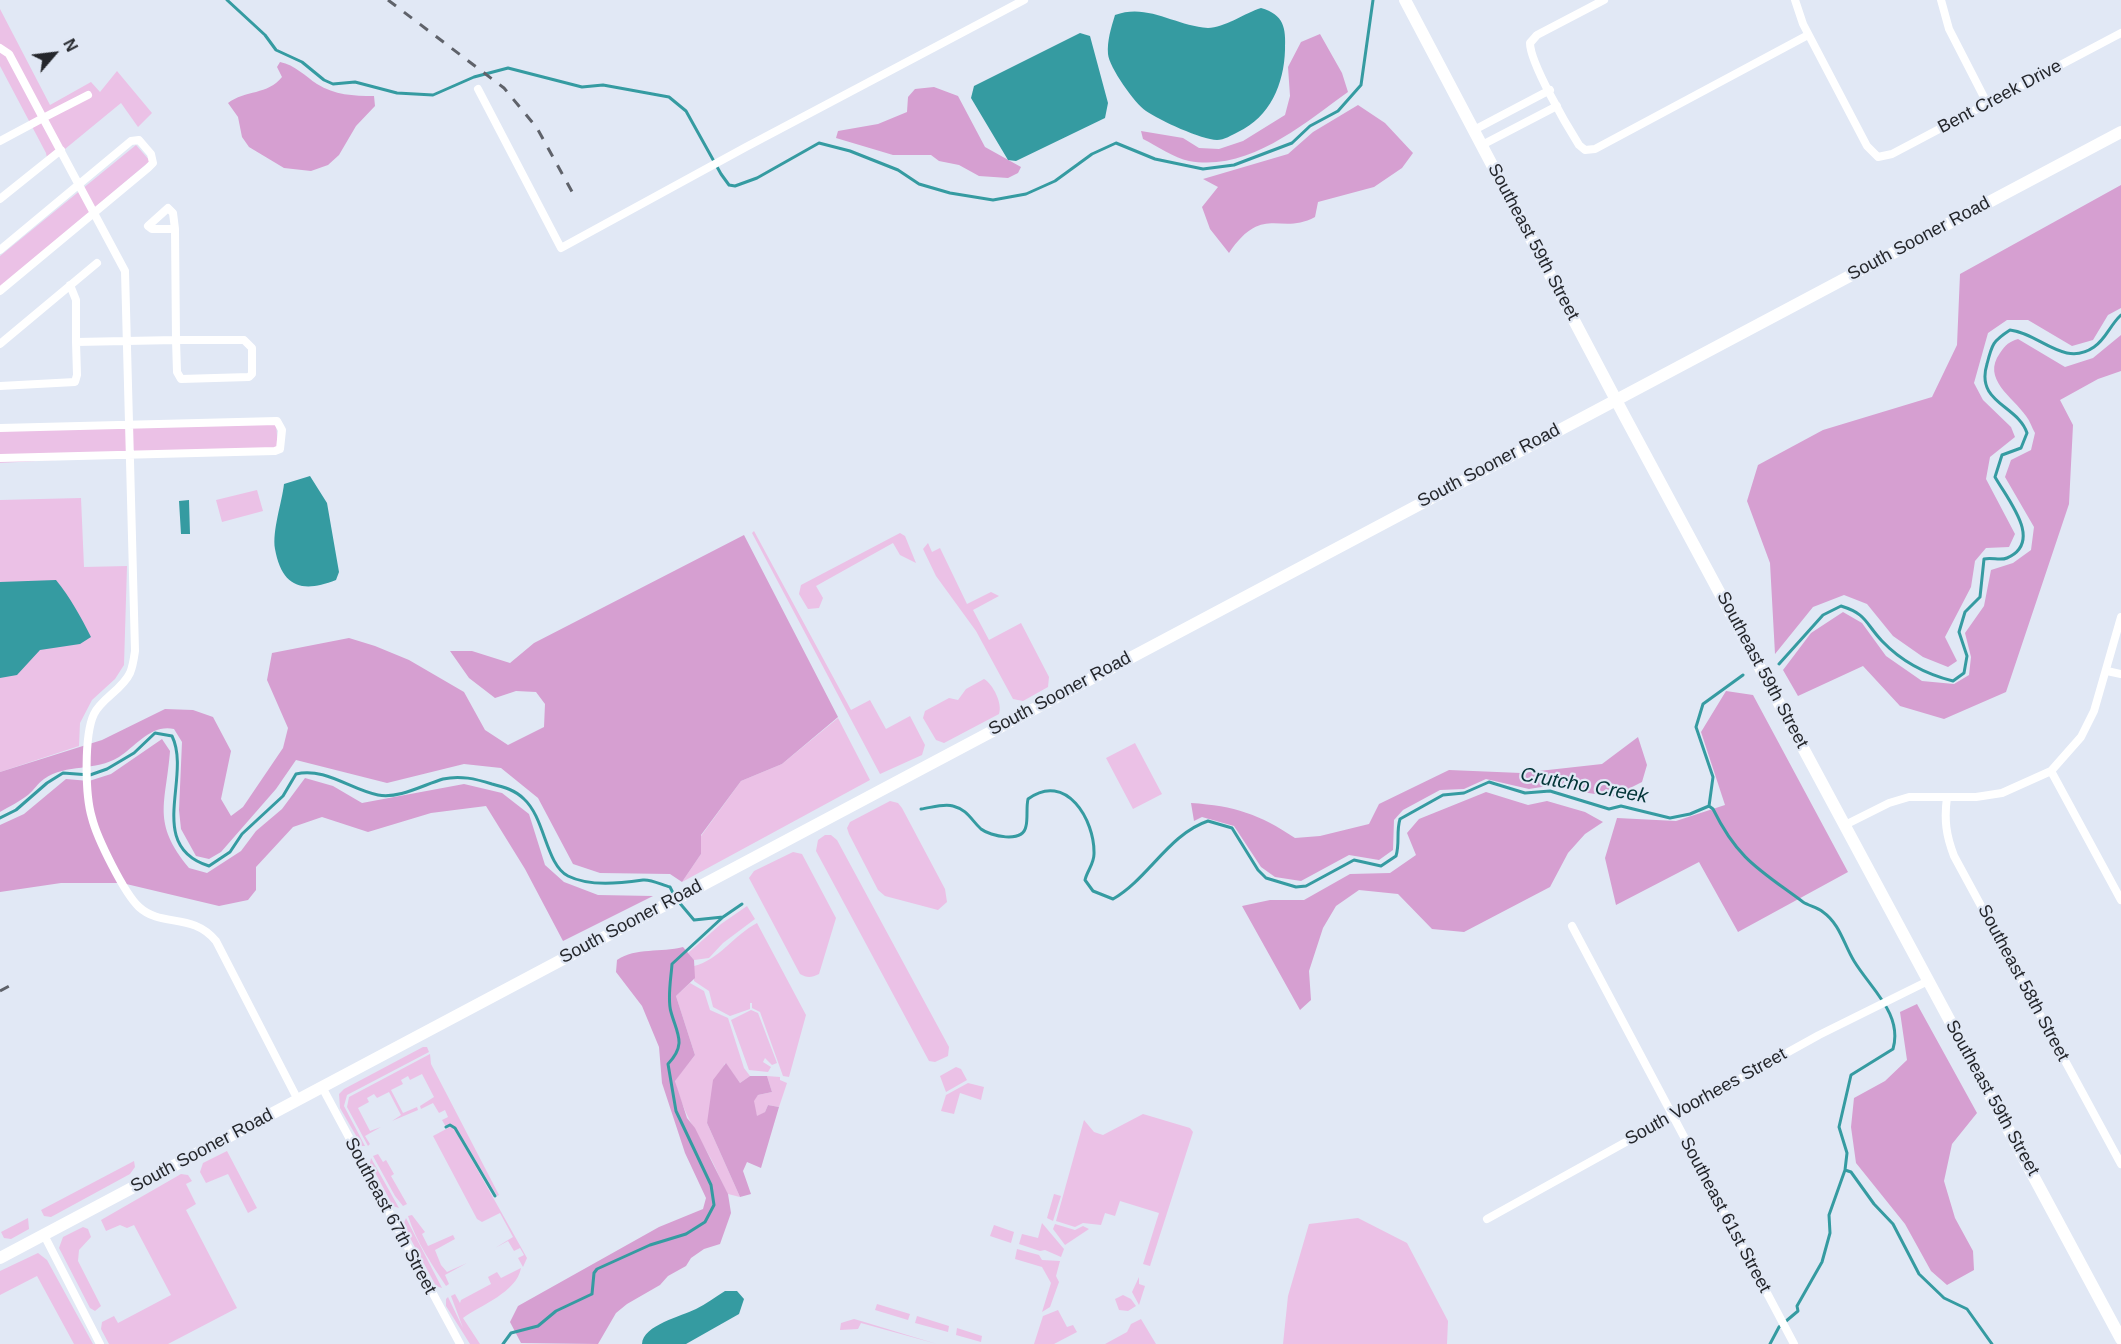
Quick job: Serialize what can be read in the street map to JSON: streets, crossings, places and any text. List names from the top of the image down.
{
  "streets": {
    "main road": ["South Sooner Road", "Southeast 59th Street"],
    "street": [
      "Bent Creek Drive",
      "Southeast 58th Street",
      "South Voorhees Street",
      "Southeast 61st Street",
      "Southeast 67th Street"
    ]
  },
  "crossings": [
    ["South Sooner Road", "Southeast 59th Street"],
    ["South Sooner Road", "Southeast 67th Street"],
    ["Southeast 59th Street", "South Voorhees Street"],
    ["South Voorhees Street", "Southeast 61st Street"]
  ],
  "water": ["Crutcho Creek"],
  "north": "top right"
}
